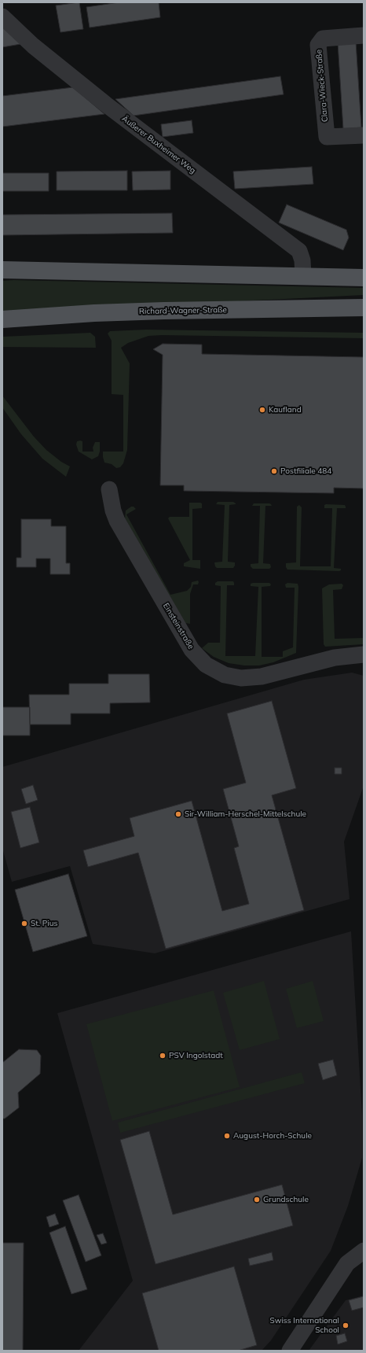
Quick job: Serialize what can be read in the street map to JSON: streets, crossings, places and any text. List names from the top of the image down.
{
  "streets": {
    "main road": ["Richard-Wagner-Straße"],
    "street": ["Clara-Wieck-Straße", "Äußerer Buxheimer Weg", "Einsteinstraße"]
  },
  "places": [
    "Kaufland",
    "Postfiliale 484",
    "Sir-William-Herschel-Mittelschule",
    "St. Pius",
    "PSV Ingolstadt",
    "August-Horch-Schule",
    "Grundschule",
    "Swiss International School"
  ]
}
